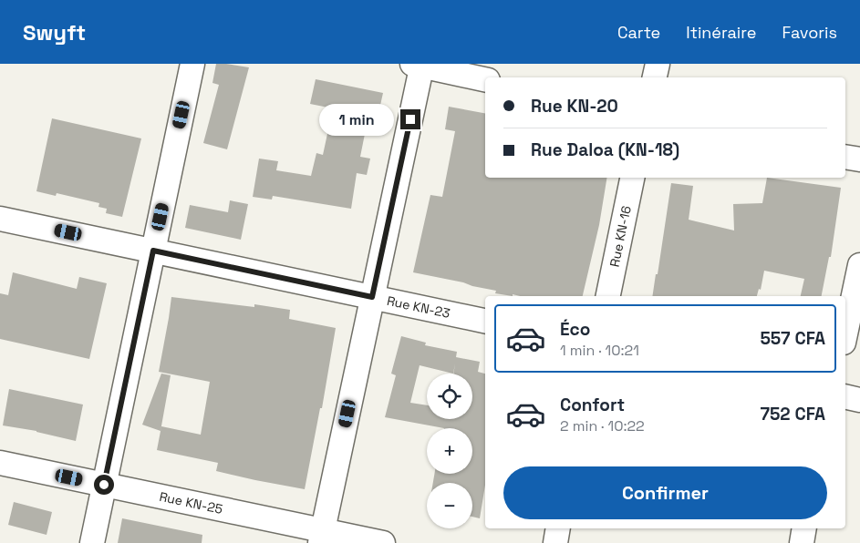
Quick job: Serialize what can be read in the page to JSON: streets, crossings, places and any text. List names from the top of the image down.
{
  "streets": {
    "street": ["Rue KN-16", "Rue KN-23", "Rue KN-25"]
  },
  "page": {
    "header": "Swyft",
    "nav": ["Carte", "Itinéraire", "Favoris"],
    "banner": ["Rue KN-20", "Rue Daloa (KN-18)"],
    "bubble": "1 min",
    "list": [
      {
        "name": "Éco",
        "note": "1 min · 10:21",
        "value": "557 CFA"
      },
      {
        "name": "Confort",
        "note": "2 min · 10:22",
        "value": "752 CFA"
      }
    ],
    "map_buttons": ["+", "−"],
    "buttons": "Confirmer"
  }
}
